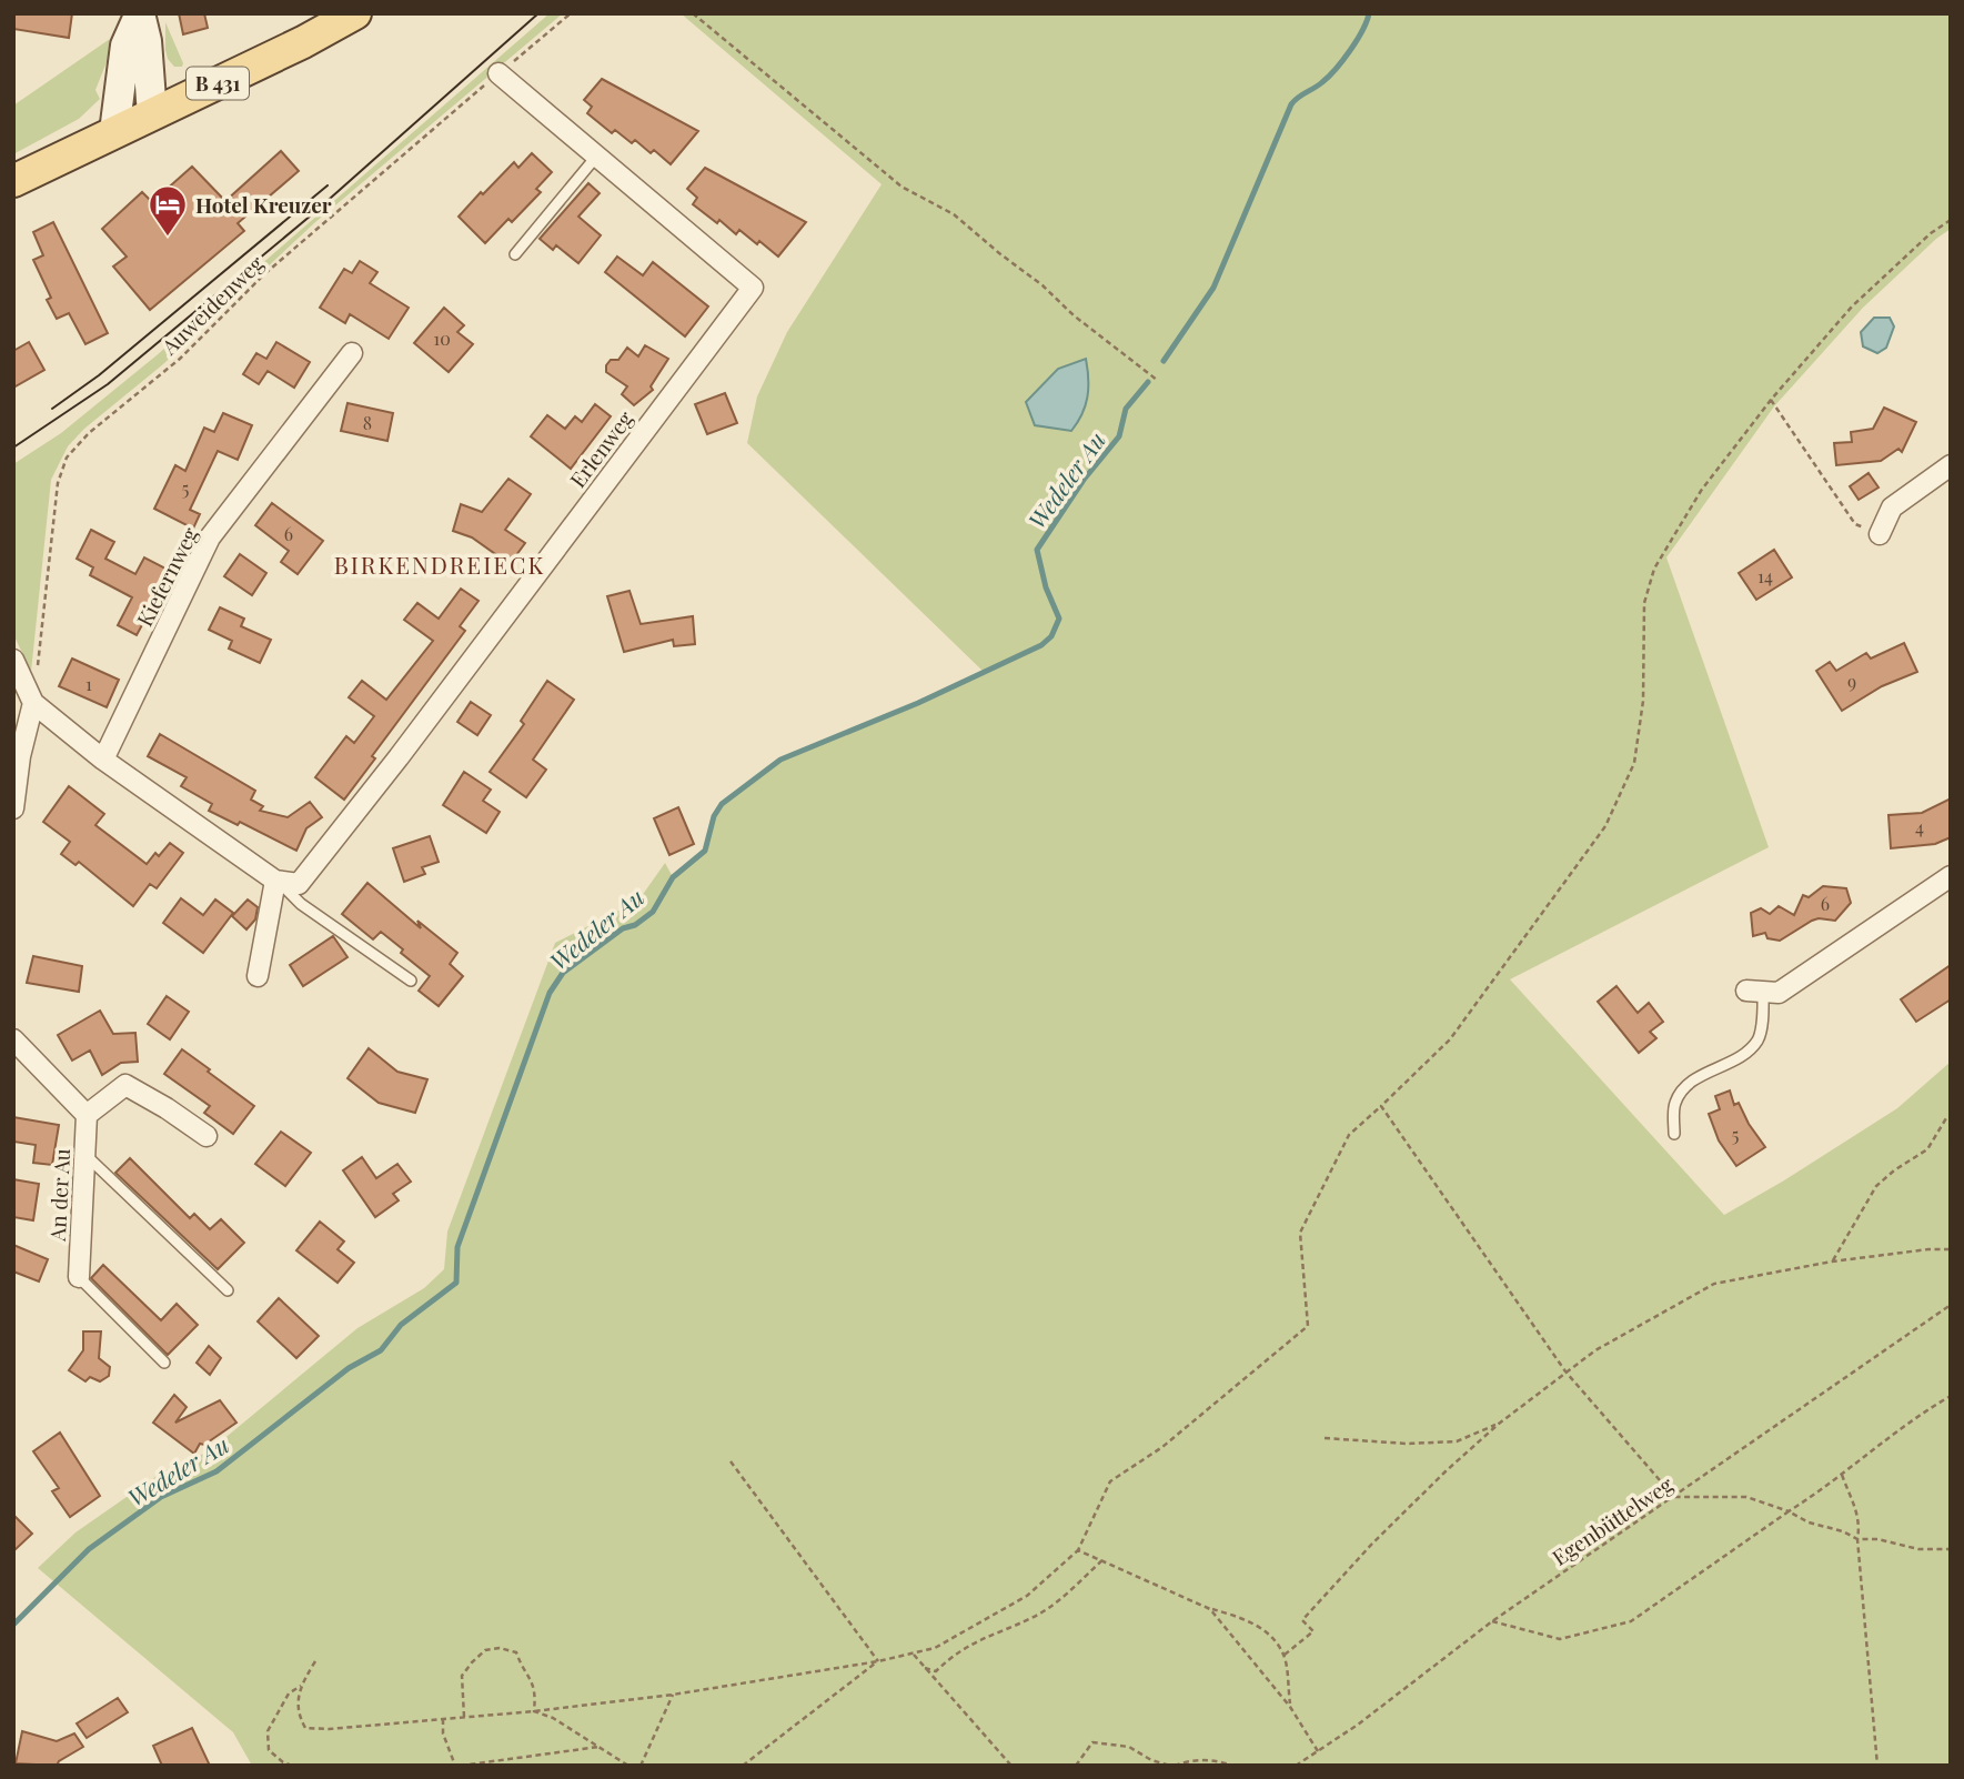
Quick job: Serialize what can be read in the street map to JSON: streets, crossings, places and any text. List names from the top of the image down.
{
  "streets": {
    "main road": ["B 431"],
    "street": ["Erlenweg", "Kiefernweg", "An der Au"],
    "path": ["Auweidenweg", "Egenbüttelweg"]
  },
  "crossings": [
    ["Auweidenweg", "Erlenweg"]
  ],
  "districts": ["BIRKENDREIECK"],
  "water": ["Wedeler Au"],
  "places": {
    "hotel": ["Hotel Kreuzer"]
  },
  "house_numbers": [
    "10",
    "8",
    "5",
    "6",
    "14",
    "9",
    "1",
    "4",
    "6",
    "5"
  ]
}
